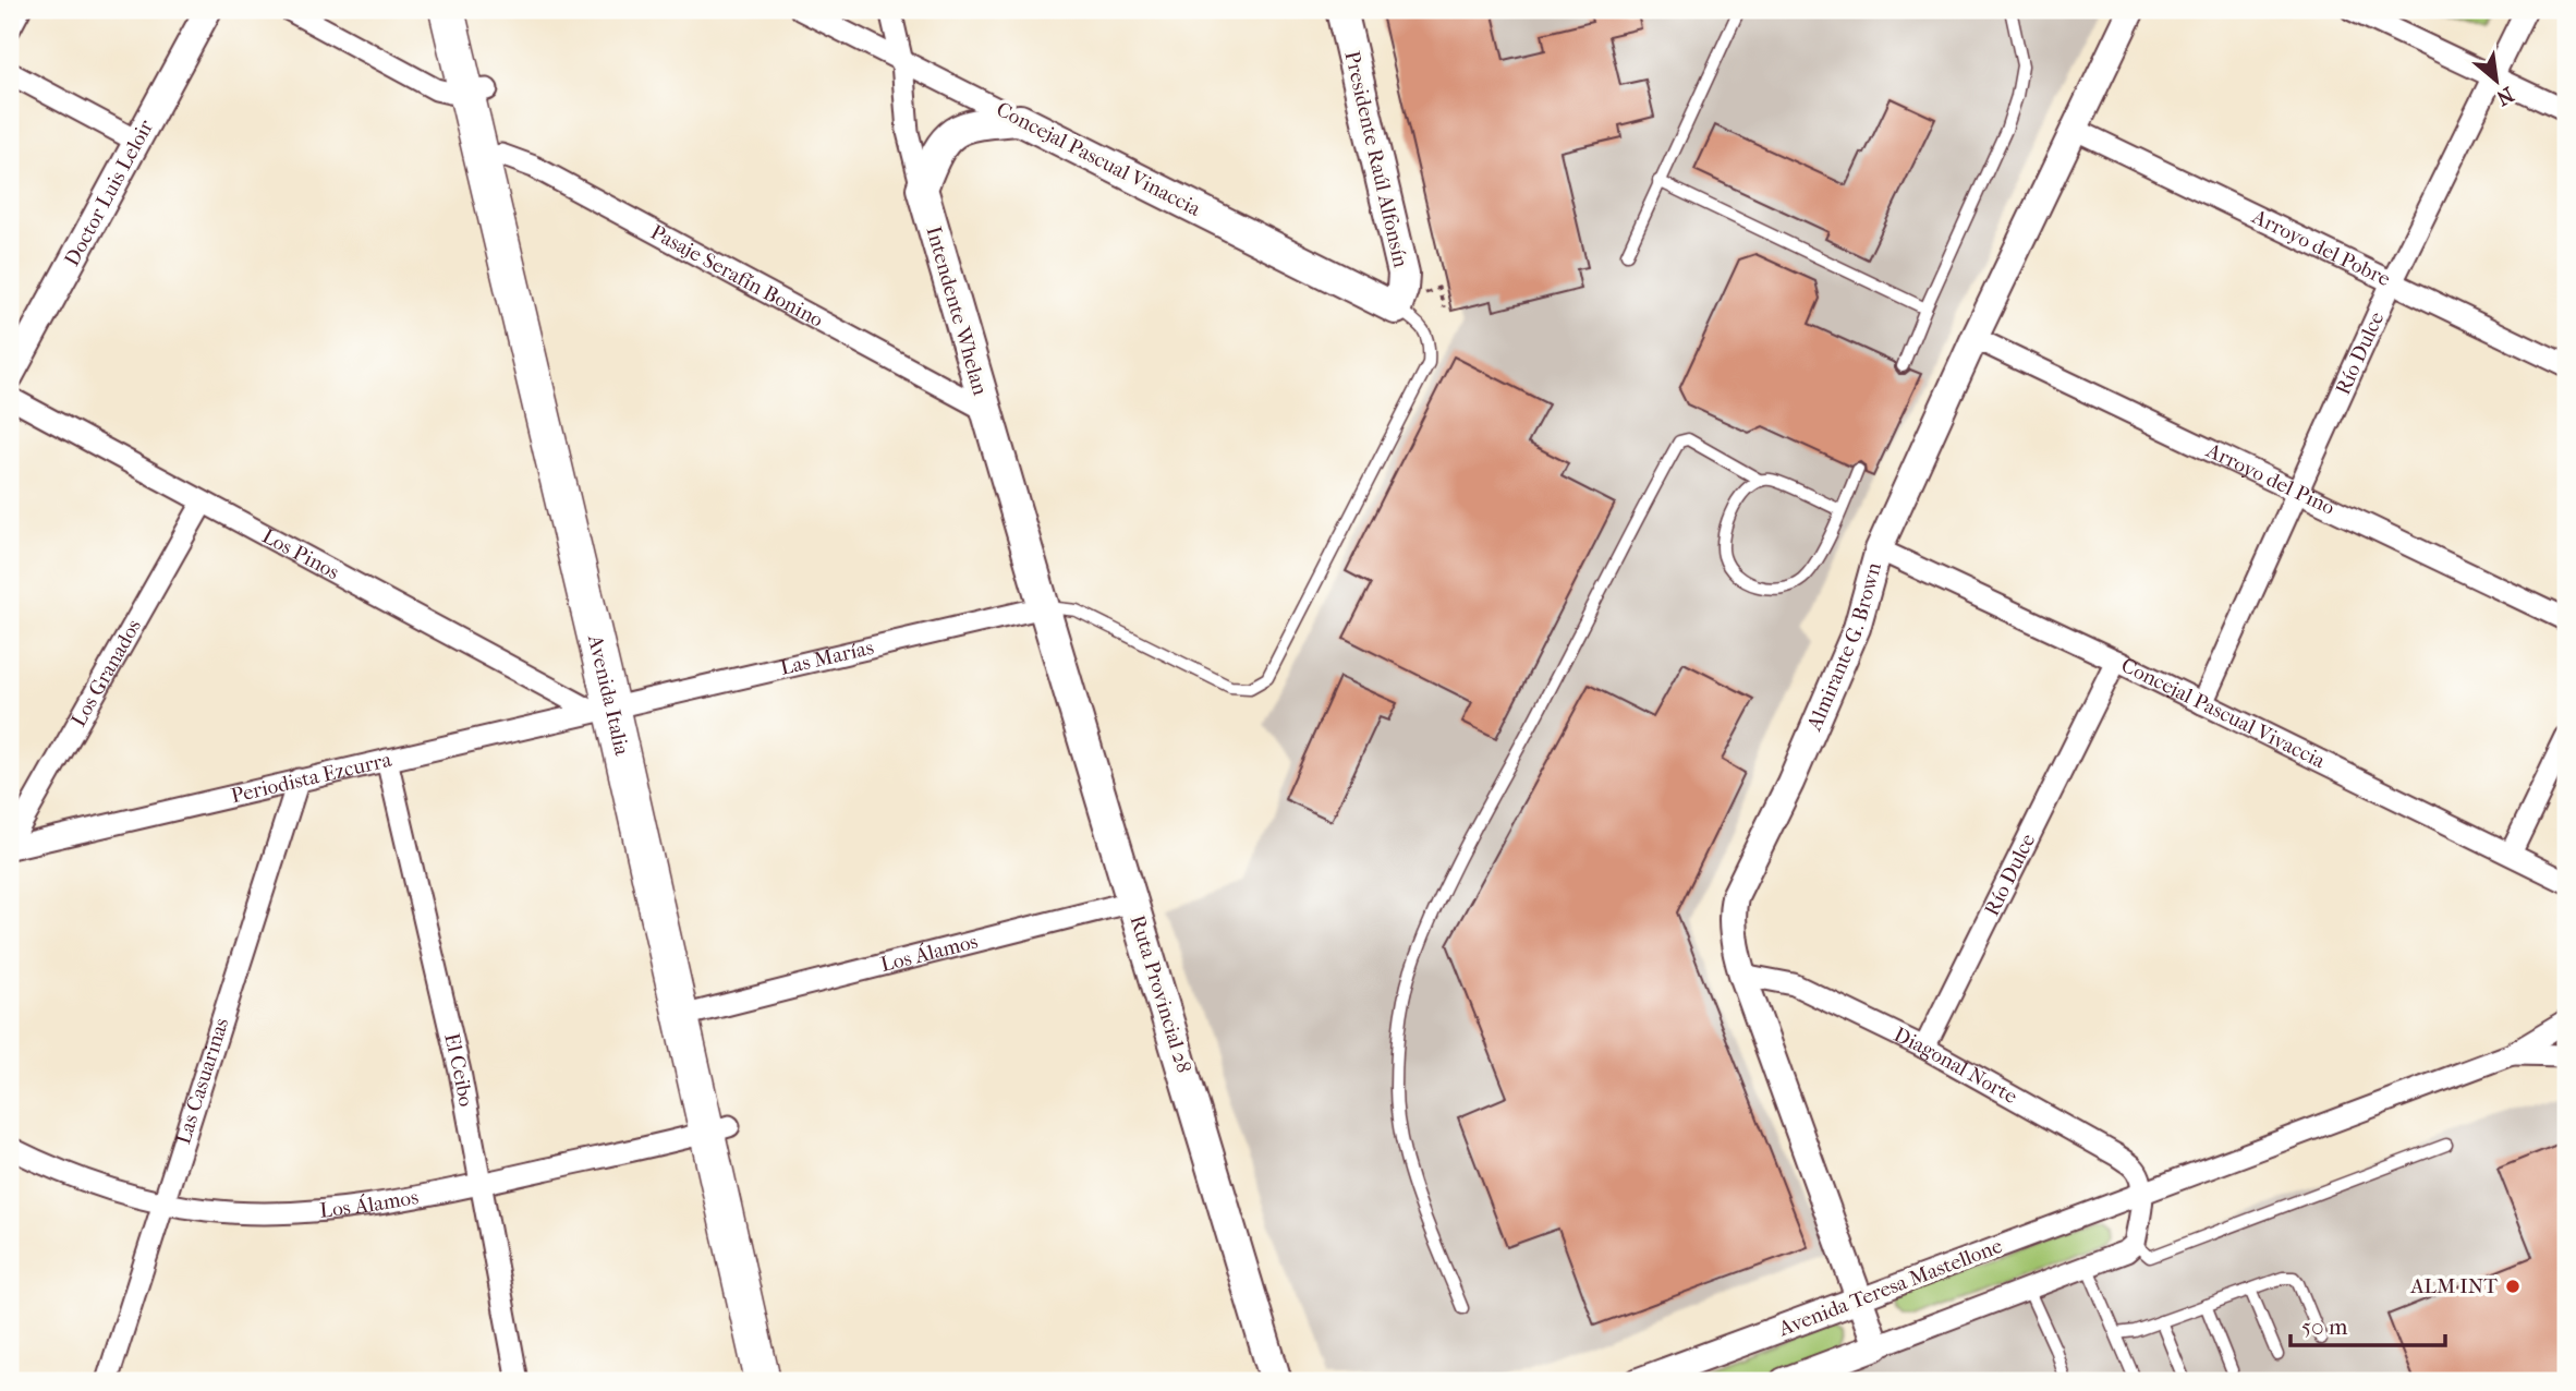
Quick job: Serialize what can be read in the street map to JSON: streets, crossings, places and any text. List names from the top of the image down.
{
  "streets": {
    "main road": [
      "Concejal Pascual Vinaccia",
      "Presidente Raúl Alfonsín",
      "Intendente Whelan",
      "Avenida Italia",
      "Ruta Provincial 28"
    ],
    "street": [
      "Doctor Luis Leloir",
      "Arroyo del Pobre",
      "Pasaje Serafín Bonino",
      "Río Dulce",
      "Arroyo del Pino",
      "Los Pinos",
      "Almirante G. Brown",
      "Las Marías",
      "Los Granados",
      "Concejal Pascual Vivaccia",
      "Periodista Ezcurra",
      "Los Álamos",
      "Diagonal Norte",
      "El Ceibo",
      "Las Casuarinas",
      "Avenida Teresa Mastellone"
    ]
  },
  "crossings": [
    ["Concejal Pascual Vinaccia", "Presidente Raúl Alfonsín"],
    ["Concejal Pascual Vinaccia", "Intendente Whelan"],
    ["Arroyo del Pobre", "Río Dulce"],
    ["Arroyo del Pobre", "Almirante G. Brown"],
    ["Pasaje Serafín Bonino", "Intendente Whelan"],
    ["Pasaje Serafín Bonino", "Avenida Italia"],
    ["Intendente Whelan", "Las Marías"],
    ["Intendente Whelan", "Ruta Provincial 28"],
    ["Río Dulce", "Arroyo del Pino"],
    ["Río Dulce", "Concejal Pascual Vivaccia"],
    ["Río Dulce", "Diagonal Norte"],
    ["Arroyo del Pino", "Almirante G. Brown"],
    ["Los Pinos", "Las Marías"],
    ["Los Pinos", "Los Granados"],
    ["Los Pinos", "Avenida Italia"],
    ["Los Pinos", "Periodista Ezcurra"],
    ["Almirante G. Brown", "Concejal Pascual Vivaccia"],
    ["Almirante G. Brown", "Diagonal Norte"],
    ["Almirante G. Brown", "Avenida Teresa Mastellone"],
    ["Las Marías", "Avenida Italia"],
    ["Las Marías", "Periodista Ezcurra"],
    ["Las Marías", "Ruta Provincial 28"],
    ["Los Granados", "Periodista Ezcurra"],
    ["Avenida Italia", "Periodista Ezcurra"],
    ["Avenida Italia", "Los Álamos"],
    ["Periodista Ezcurra", "El Ceibo"],
    ["Periodista Ezcurra", "Las Casuarinas"],
    ["Los Álamos", "Ruta Provincial 28"],
    ["Los Álamos", "El Ceibo"],
    ["Los Álamos", "Las Casuarinas"],
    ["Diagonal Norte", "Avenida Teresa Mastellone"]
  ],
  "places": ["ALM INT"],
  "scale_bar": "50 m",
  "north": "bottom right"
}
